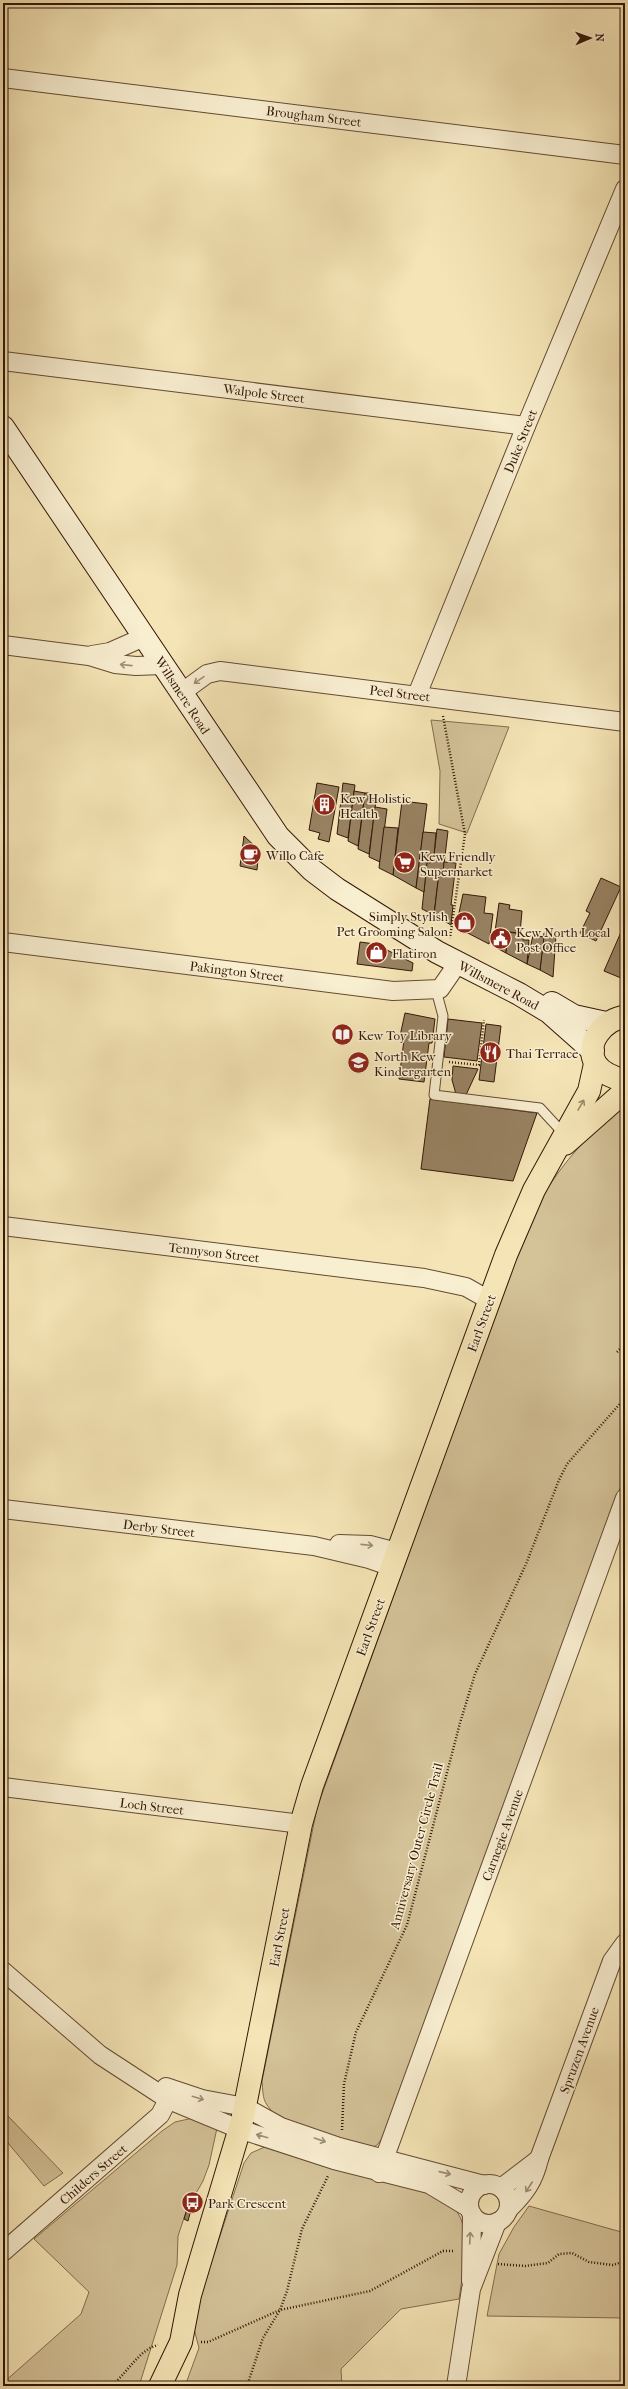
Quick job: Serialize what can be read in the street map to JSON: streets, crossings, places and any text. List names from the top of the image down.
{
  "streets": {
    "main road": ["Willsmere Road", "Earl Street"],
    "street": [
      "Brougham Street",
      "Walpole Street",
      "Duke Street",
      "Peel Street",
      "Pakington Street",
      "Tennyson Street",
      "Derby Street",
      "Loch Street",
      "Carnegie Avenue",
      "Spruzen Avenue",
      "Childers Street"
    ],
    "path": ["Anniversary Outer Circle Trail"]
  },
  "crossings": [
    ["Walpole Street", "Duke Street"],
    ["Duke Street", "Peel Street"],
    ["Peel Street", "Willsmere Road"],
    ["Willsmere Road", "Earl Street"],
    ["Tennyson Street", "Earl Street"],
    ["Earl Street", "Derby Street"],
    ["Earl Street", "Loch Street"]
  ],
  "one_way": ["Peel Street"],
  "places": {
    "building": ["Kew Holistic Health"],
    "cafe": ["Willo Cafe"],
    "supermarket": ["Kew Friendly Supermarket"],
    "shop": ["Simply Stylish Pet Grooming Salon", "Flatiron"],
    "public building": ["Kew North Local Post Office"],
    "library": ["Kew Toy Library"],
    "restaurant": ["Thai Terrace"],
    "school or university": ["North Kew Kindergarten"],
    "bus stop": ["Park Crescent"]
  },
  "north": "right"
}
